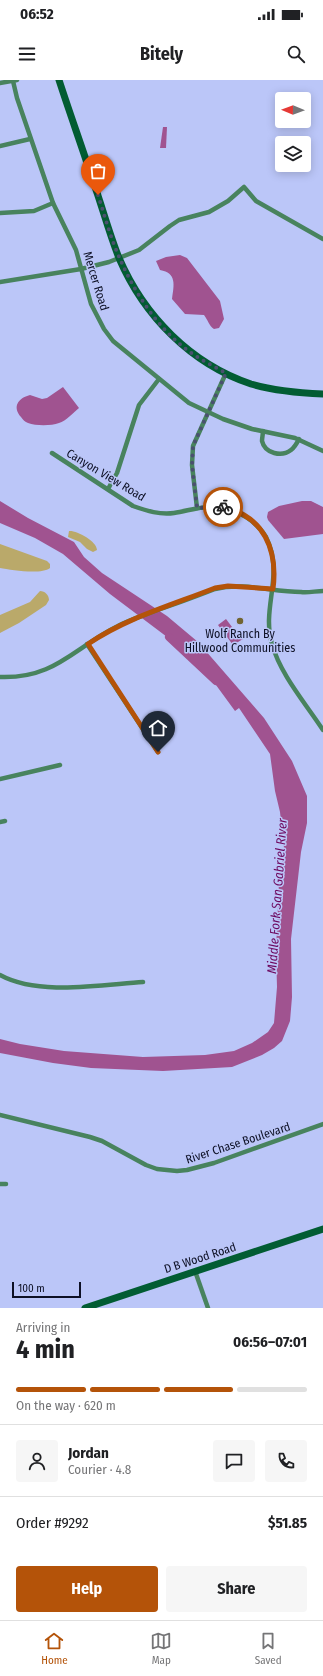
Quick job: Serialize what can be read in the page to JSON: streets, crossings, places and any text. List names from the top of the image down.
{
  "streets": {
    "street": [
      "Mercer Road",
      "Canyon View Road",
      "River Chase Boulevard",
      "D B Wood Road"
    ]
  },
  "water": ["Middle Fork San Gabriel River"],
  "places": ["Wolf Ranch By Hillwood Communities"],
  "scale_bar": "100 m",
  "north": "left",
  "page": {
    "status": "06:52",
    "header": "Bitely",
    "scale": "100 m",
    "heading": ["4 min", "Arriving in", "06:56–07:01"],
    "panel": [
      "Jordan",
      "Courier · 4.8",
      "Order #9292",
      "$51.85"
    ],
    "bar": "On the way · 620 m",
    "buttons": ["Help", "Share"],
    "tabs": ["Home", "Map", "Saved"]
  }
}
